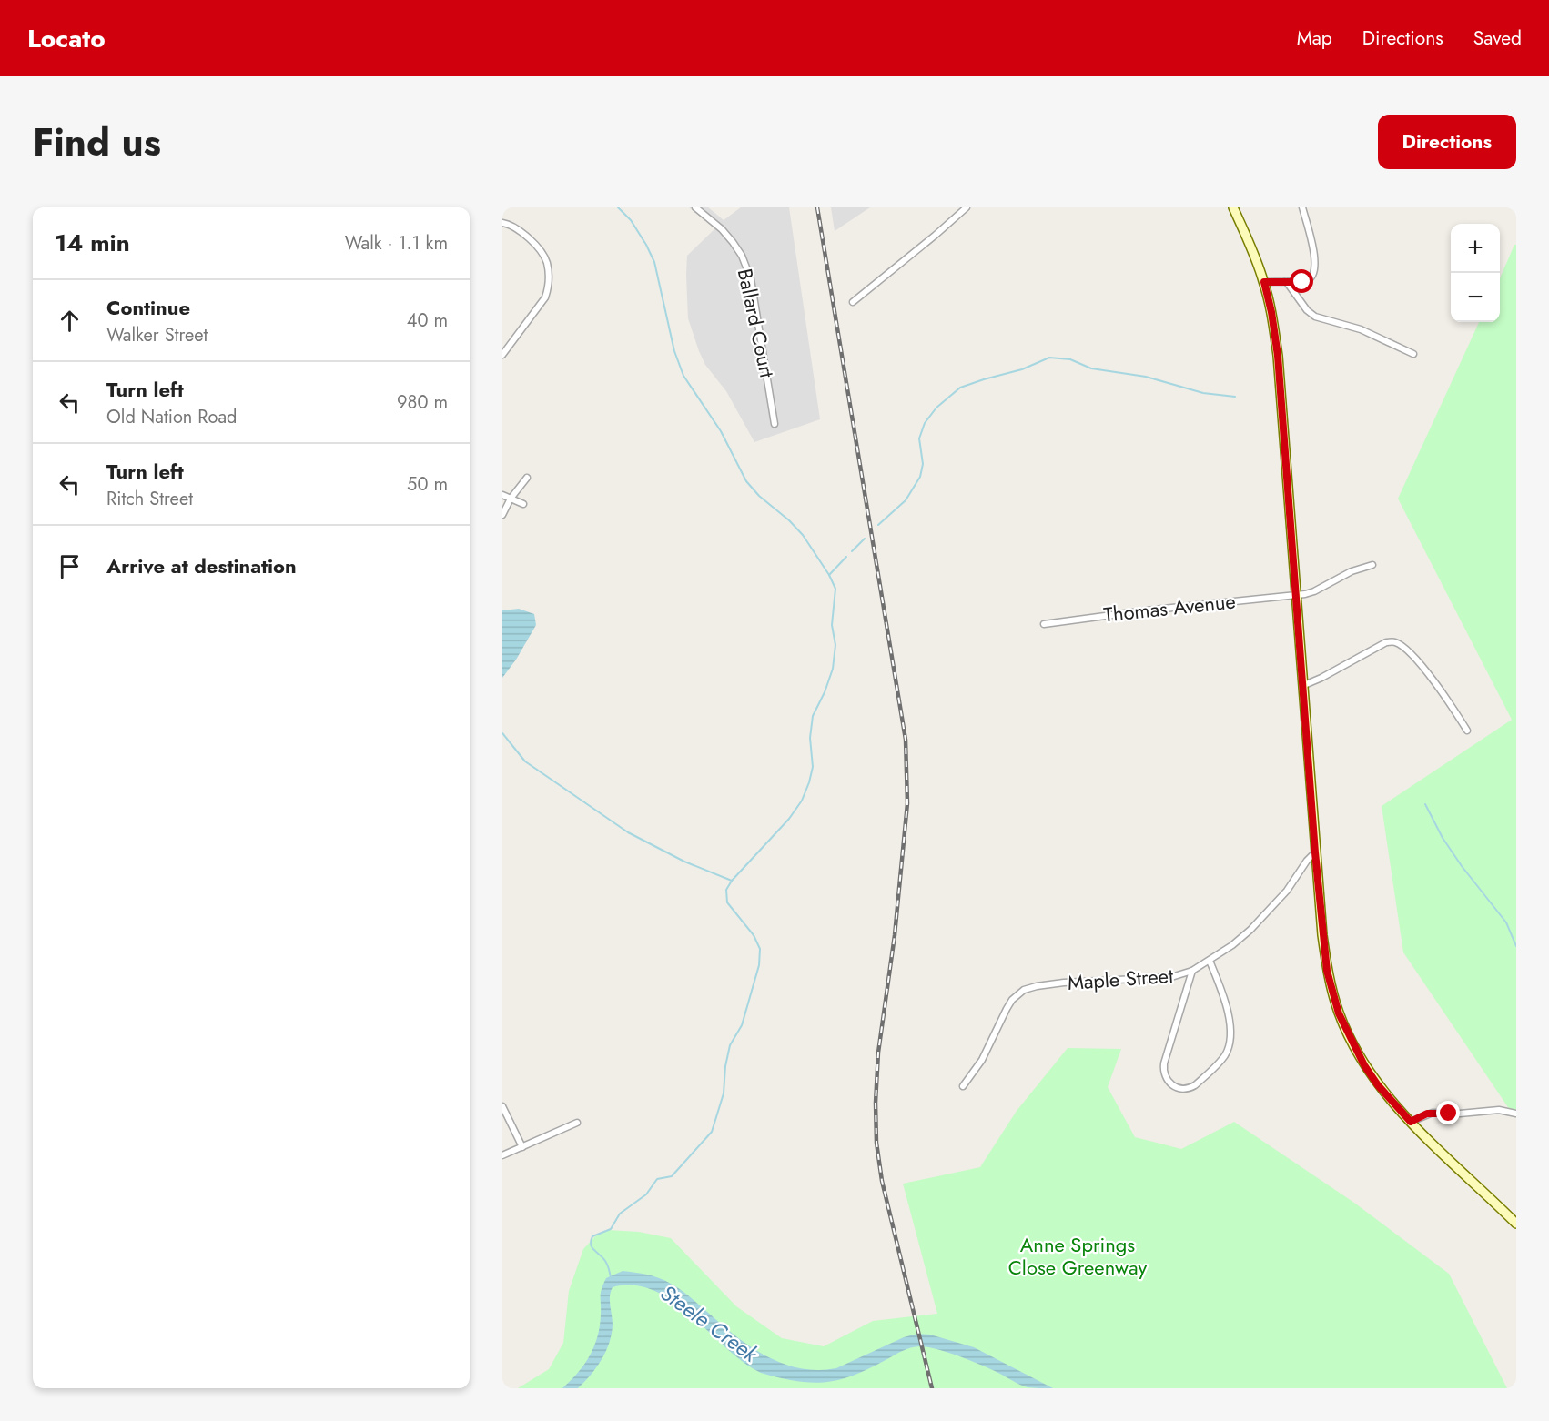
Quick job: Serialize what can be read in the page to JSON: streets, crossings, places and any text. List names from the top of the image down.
{
  "streets": {
    "street": ["Ballard Court", "Thomas Avenue", "Maple Street"]
  },
  "water": ["Steele Creek"],
  "parks": ["Anne Springs Close Greenway"],
  "page": {
    "header": "Locato",
    "nav": ["Map", "Directions", "Saved"],
    "title": "Find us",
    "buttons": "Directions",
    "heading": ["14 min", "Walk · 1.1 km"],
    "map_buttons": ["+", "−"],
    "list": [
      ["Continue", "Walker Street", "40 m"],
      ["Turn left", "Old Nation Road", "980 m"],
      ["Turn left", "Ritch Street", "50 m"],
      "Arrive at destination"
    ]
  }
}
